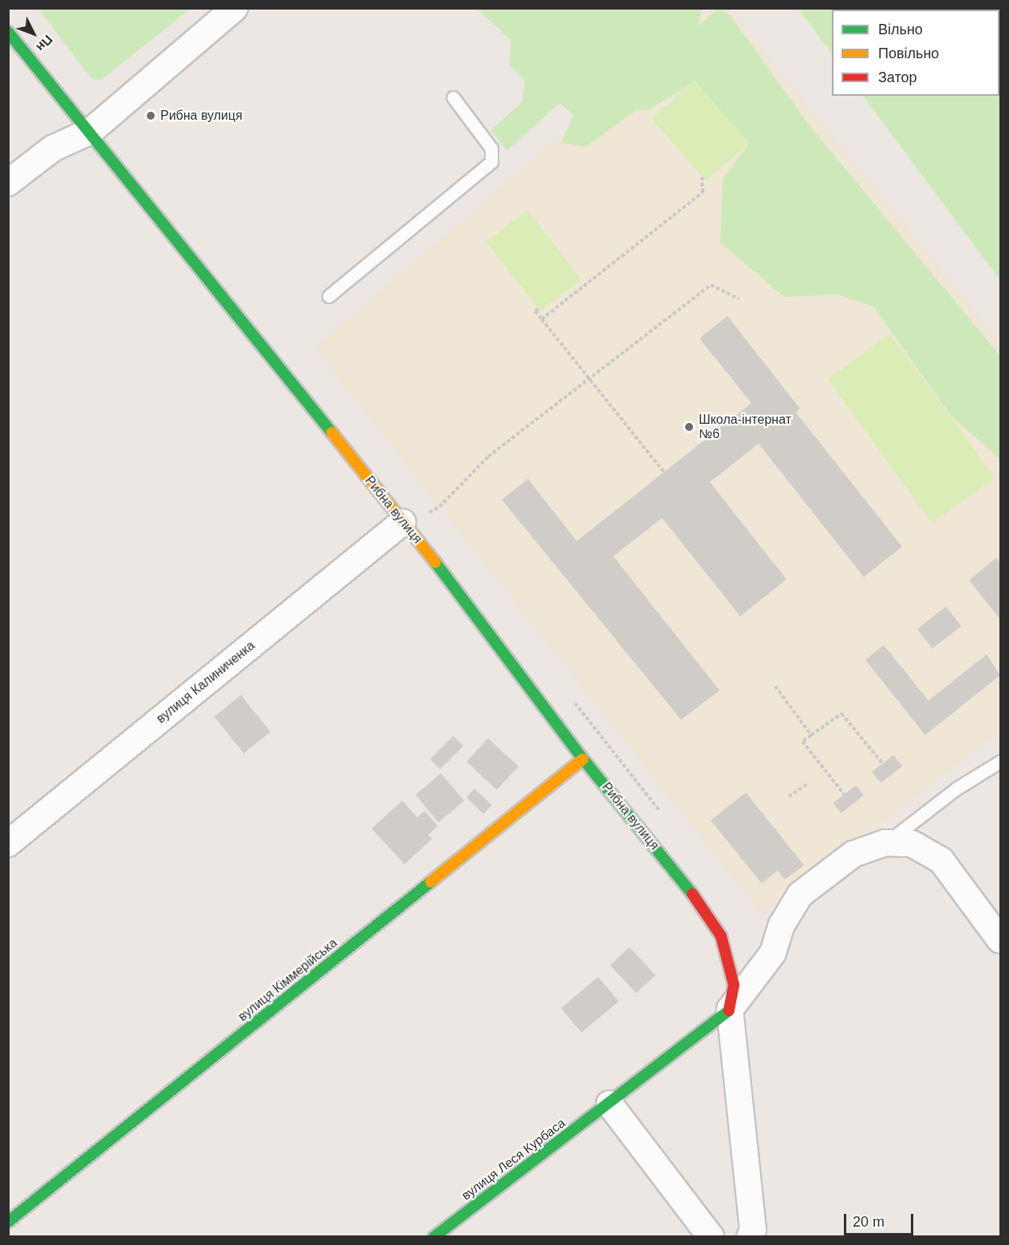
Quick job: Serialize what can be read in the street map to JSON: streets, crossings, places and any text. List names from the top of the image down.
{
  "streets": {
    "street": [
      "Рибна вулиця",
      "вулиця Калиниченка",
      "вулиця Кіммерійська",
      "вулиця Леся Курбаса"
    ]
  },
  "crossings": [
    ["Рибна вулиця", "вулиця Калиниченка"],
    ["Рибна вулиця", "вулиця Кіммерійська"]
  ],
  "places": ["Рибна вулиця", "Школа-інтернат №6"],
  "legend": ["Вільно", "Повільно", "Затор"],
  "scale_bar": "20 m",
  "north": "bottom right"
}
